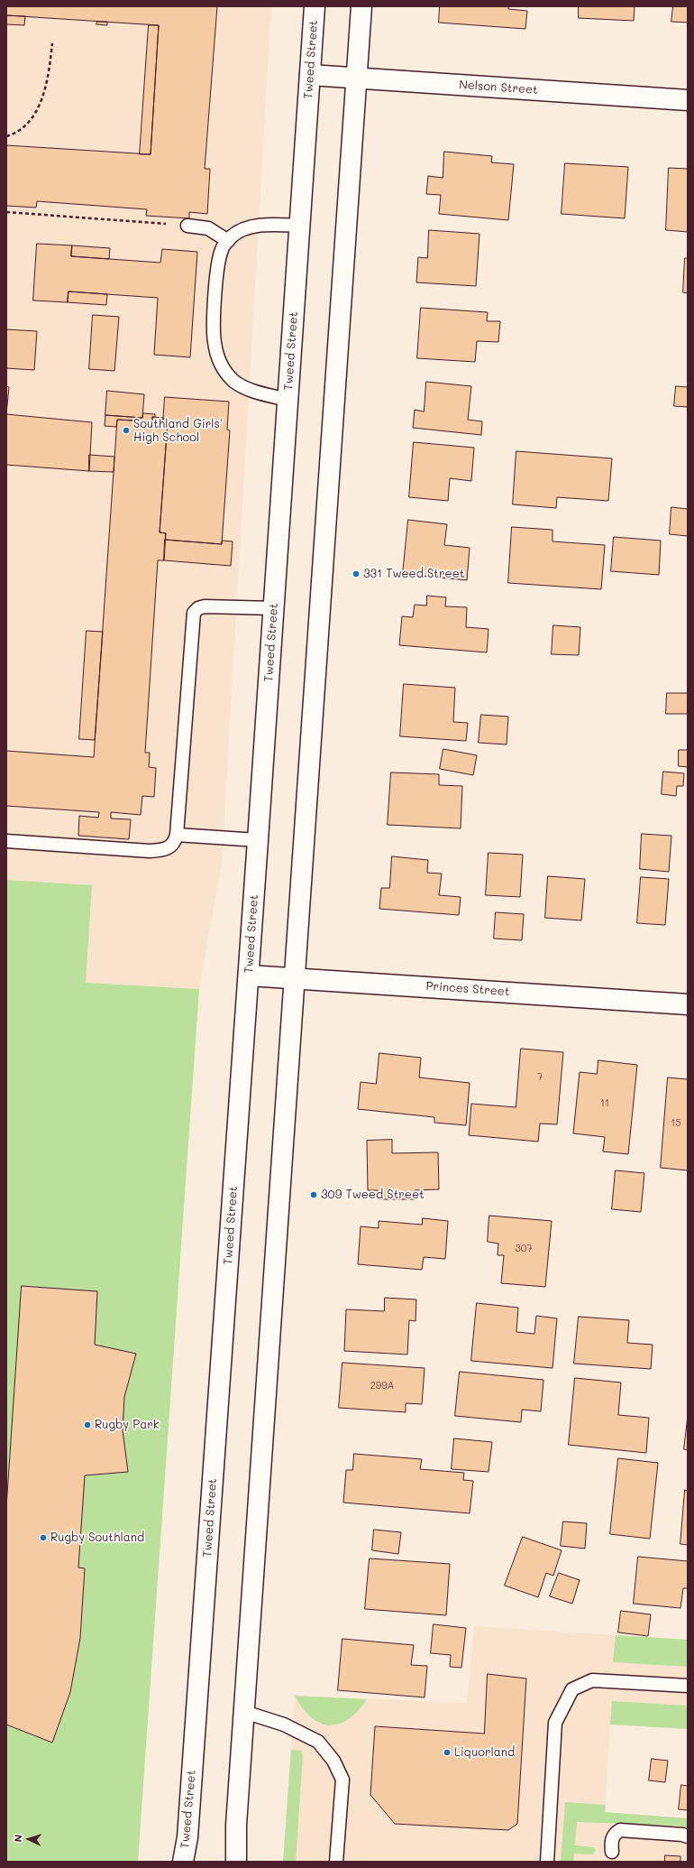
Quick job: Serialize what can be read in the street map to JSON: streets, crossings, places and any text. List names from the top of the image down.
{
  "streets": {
    "main road": ["Tweed Street", "Nelson Street", "Princes Street"]
  },
  "crossings": [
    ["Tweed Street", "Nelson Street"],
    ["Tweed Street", "Princes Street"]
  ],
  "places": [
    "Southland Girls' High School",
    "331 Tweed Street",
    "309 Tweed Street",
    "Rugby Park",
    "Rugby Southland",
    "Liquorland"
  ],
  "house_numbers": [
    "7",
    "11",
    "15",
    "307",
    "299A"
  ],
  "north": "left"
}
